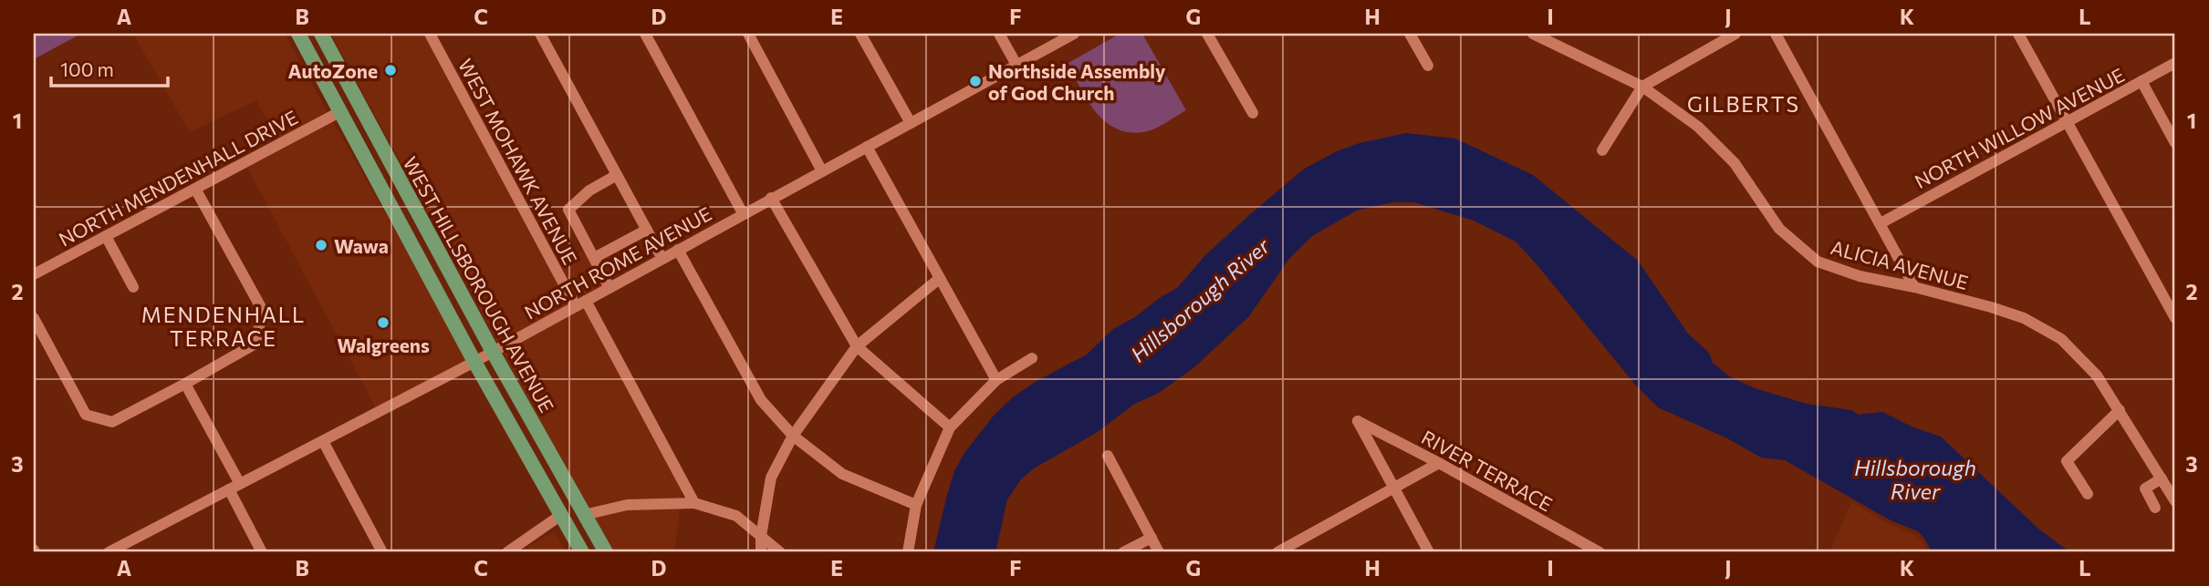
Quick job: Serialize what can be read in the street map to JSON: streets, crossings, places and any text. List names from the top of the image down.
{
  "streets": {
    "main road": ["WEST HILLSBOROUGH AVENUE"],
    "street": [
      "NORTH WILLOW AVENUE",
      "WEST MOHAWK AVENUE",
      "NORTH MENDENHALL DRIVE",
      "NORTH ROME AVENUE",
      "ALICIA AVENUE",
      "RIVER TERRACE"
    ]
  },
  "crossings": [
    ["WEST MOHAWK AVENUE", "NORTH ROME AVENUE"],
    ["NORTH MENDENHALL DRIVE", "WEST HILLSBOROUGH AVENUE"],
    ["NORTH ROME AVENUE", "WEST HILLSBOROUGH AVENUE"]
  ],
  "districts": ["GILBERTS", "MENDENHALL TERRACE"],
  "water": ["Hillsborough River"],
  "places": [
    "AutoZone",
    "Northside Assembly of God Church",
    "Wawa",
    "Walgreens"
  ],
  "scale_bar": "100 m",
  "grid": {
    "columns": [
      "A",
      "B",
      "C",
      "D",
      "E",
      "F",
      "G",
      "H",
      "I",
      "J",
      "K",
      "L"
    ],
    "rows": ["1", "2", "3"]
  }
}
